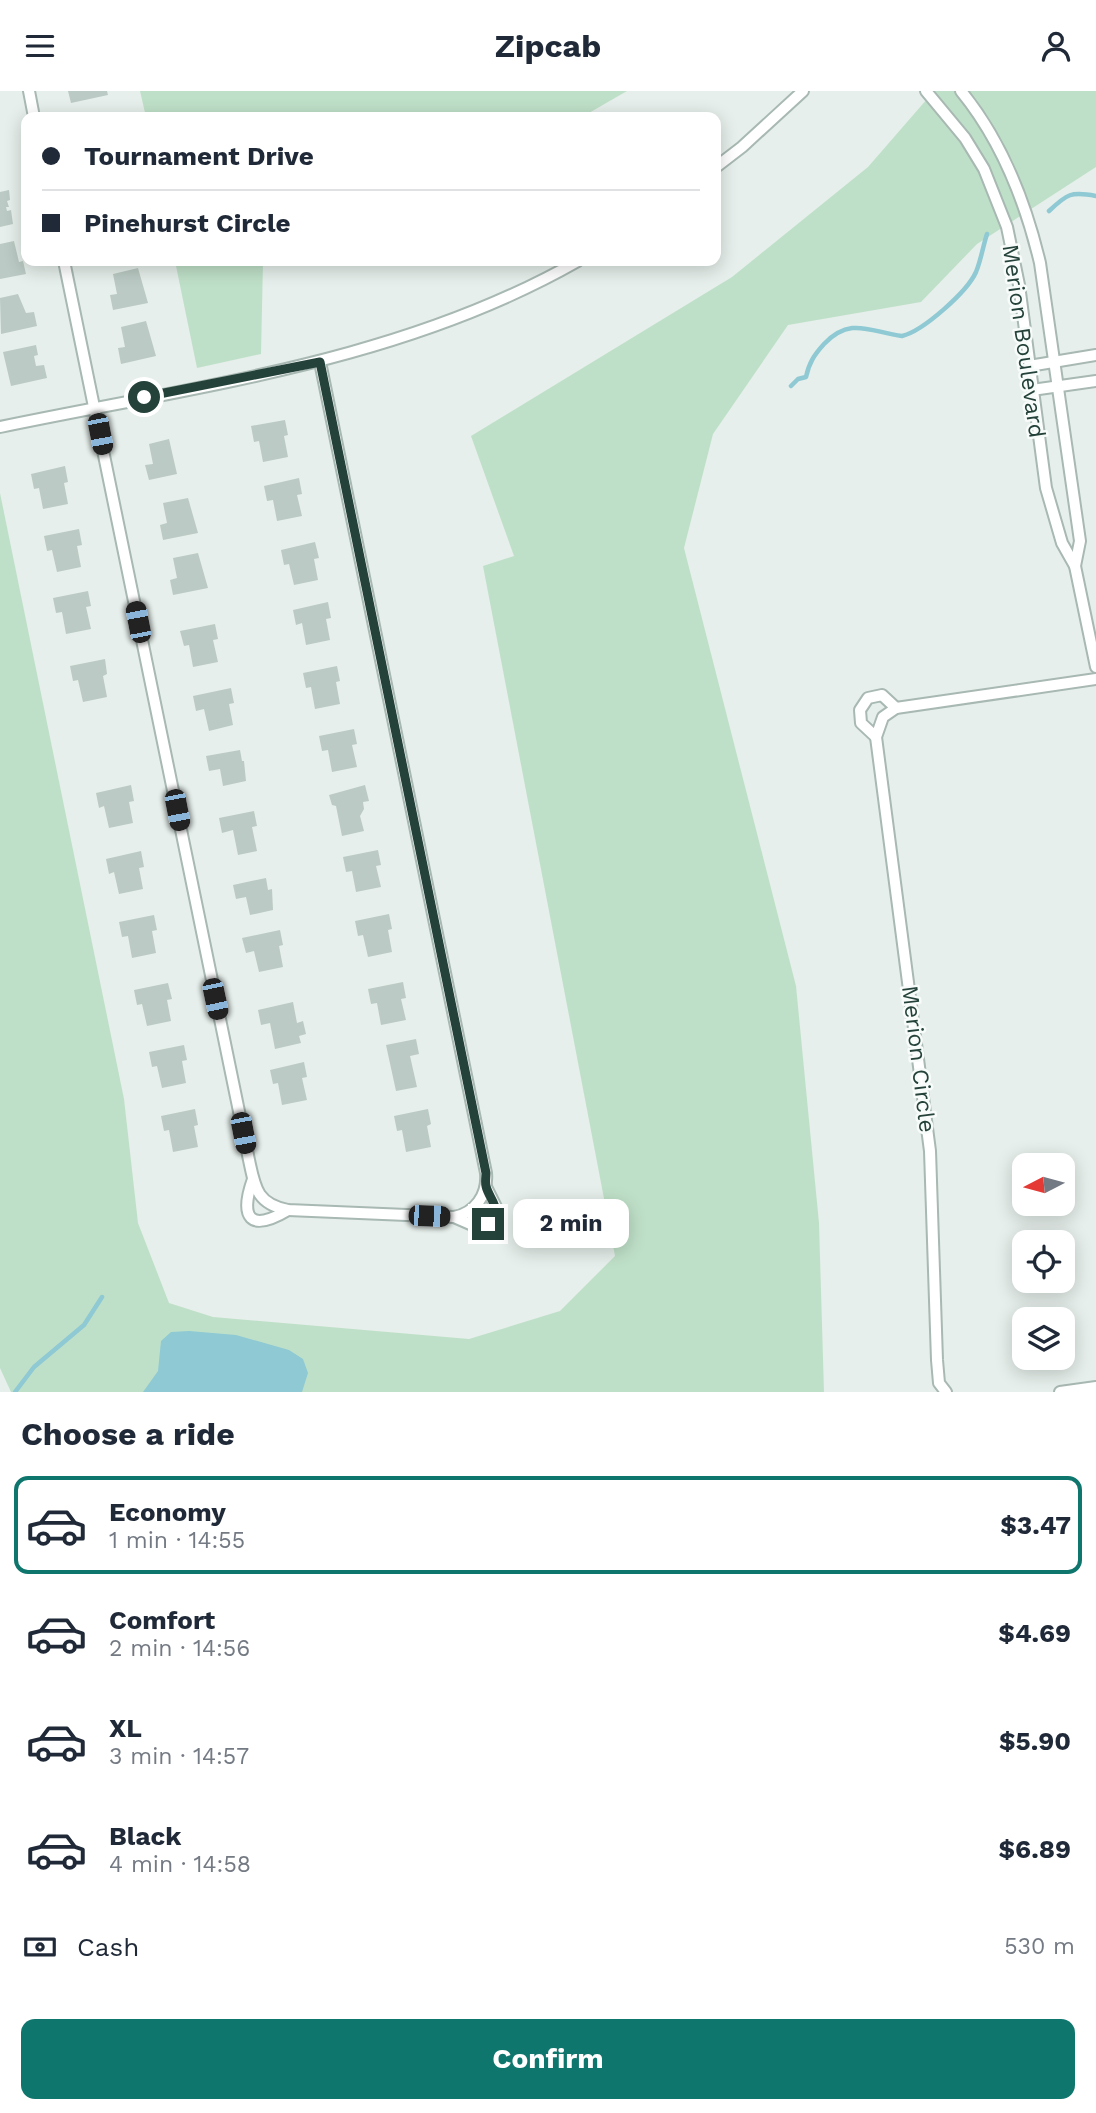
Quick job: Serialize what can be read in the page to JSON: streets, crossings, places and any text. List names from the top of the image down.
{
  "streets": {
    "street": ["Merion Boulevard", "Merion Circle"]
  },
  "north": "left",
  "page": {
    "header": "Zipcab",
    "banner": ["Tournament Drive", "Pinehurst Circle"],
    "bubble": "2 min",
    "heading": "Choose a ride",
    "list": [
      {
        "name": "Economy",
        "note": "1 min · 14:55",
        "value": "$3.47"
      },
      {
        "name": "Comfort",
        "note": "2 min · 14:56",
        "value": "$4.69"
      },
      {
        "name": "XL",
        "note": "3 min · 14:57",
        "value": "$5.90"
      },
      {
        "name": "Black",
        "note": "4 min · 14:58",
        "value": "$6.89"
      }
    ],
    "pay": ["Cash", "530 m"],
    "buttons": "Confirm"
  }
}
